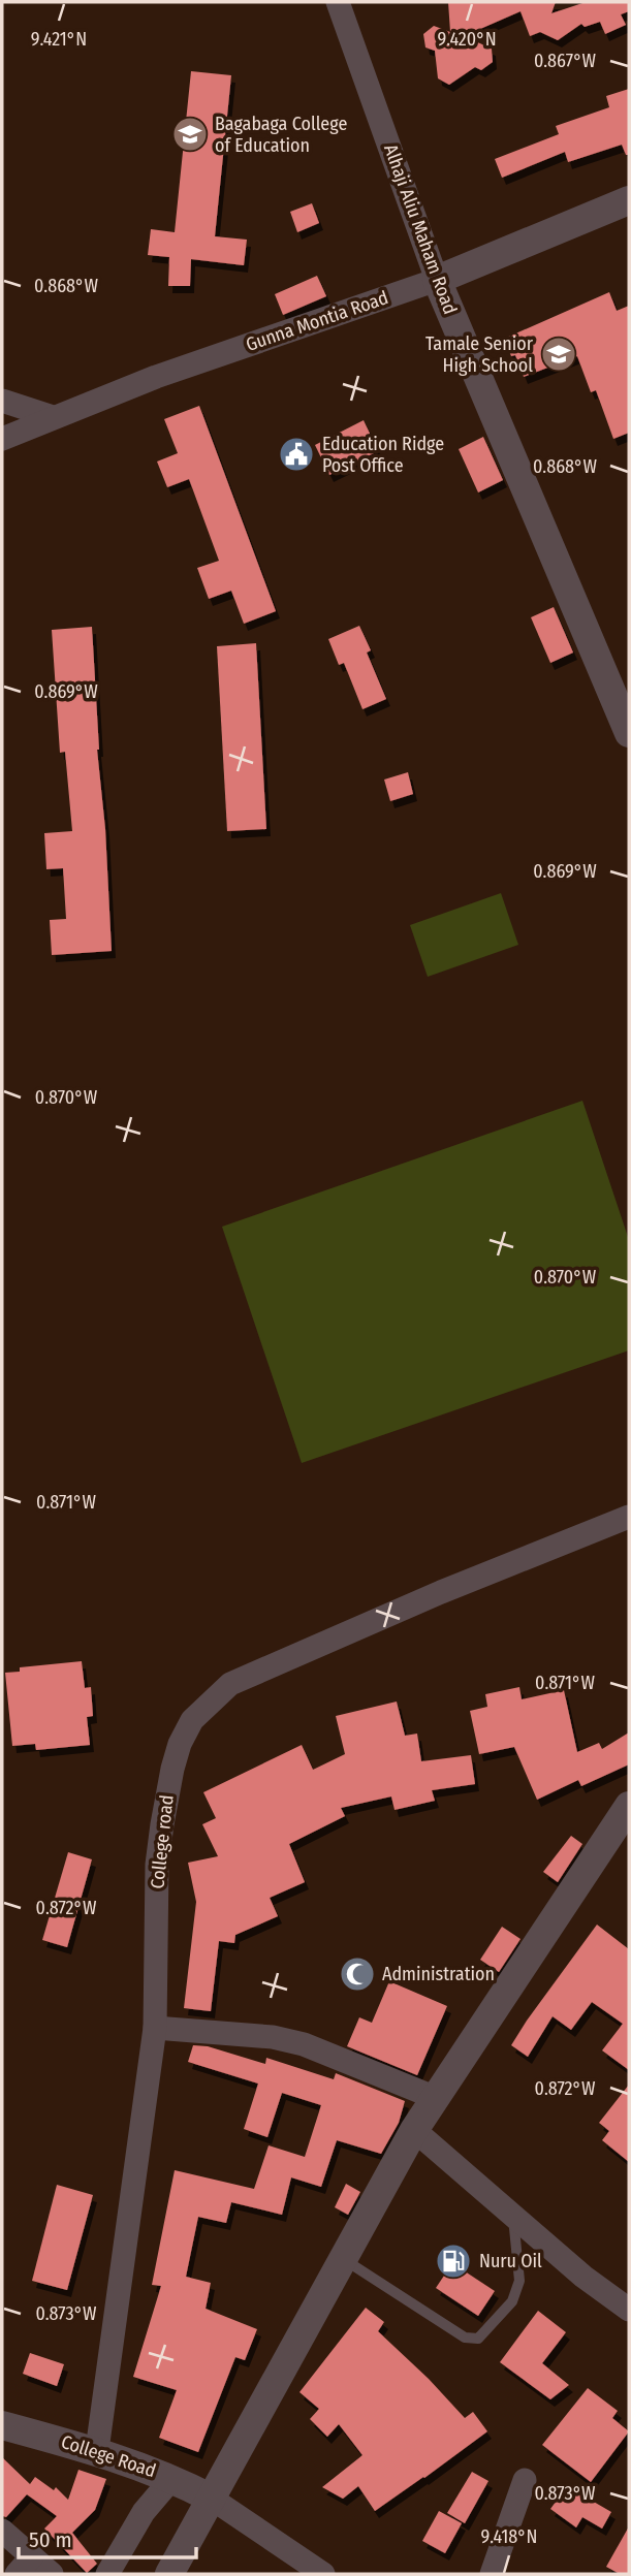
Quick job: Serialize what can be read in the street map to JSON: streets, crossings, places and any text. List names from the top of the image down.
{
  "streets": {
    "street": [
      "Alhaji Aliu Maham Road",
      "Gunna Montia Road",
      "College road",
      "College Road"
    ]
  },
  "crossings": [
    ["Alhaji Aliu Maham Road", "Gunna Montia Road"],
    ["College road", "College Road"]
  ],
  "places": {
    "school or university": ["Bagabaga College of Education", "Tamale Senior High School"],
    "public building": ["Education Ridge Post Office"],
    "mosque": ["Administration"],
    "fuel station": ["Nuru Oil"]
  },
  "scale_bar": "50 m",
  "coordinates": [
    "9.421°N",
    "9.420°N",
    "0.867°W",
    "0.868°W",
    "0.869°W",
    "0.870°W",
    "0.871°W",
    "0.872°W",
    "0.873°W",
    "9.418°N"
  ]
}
